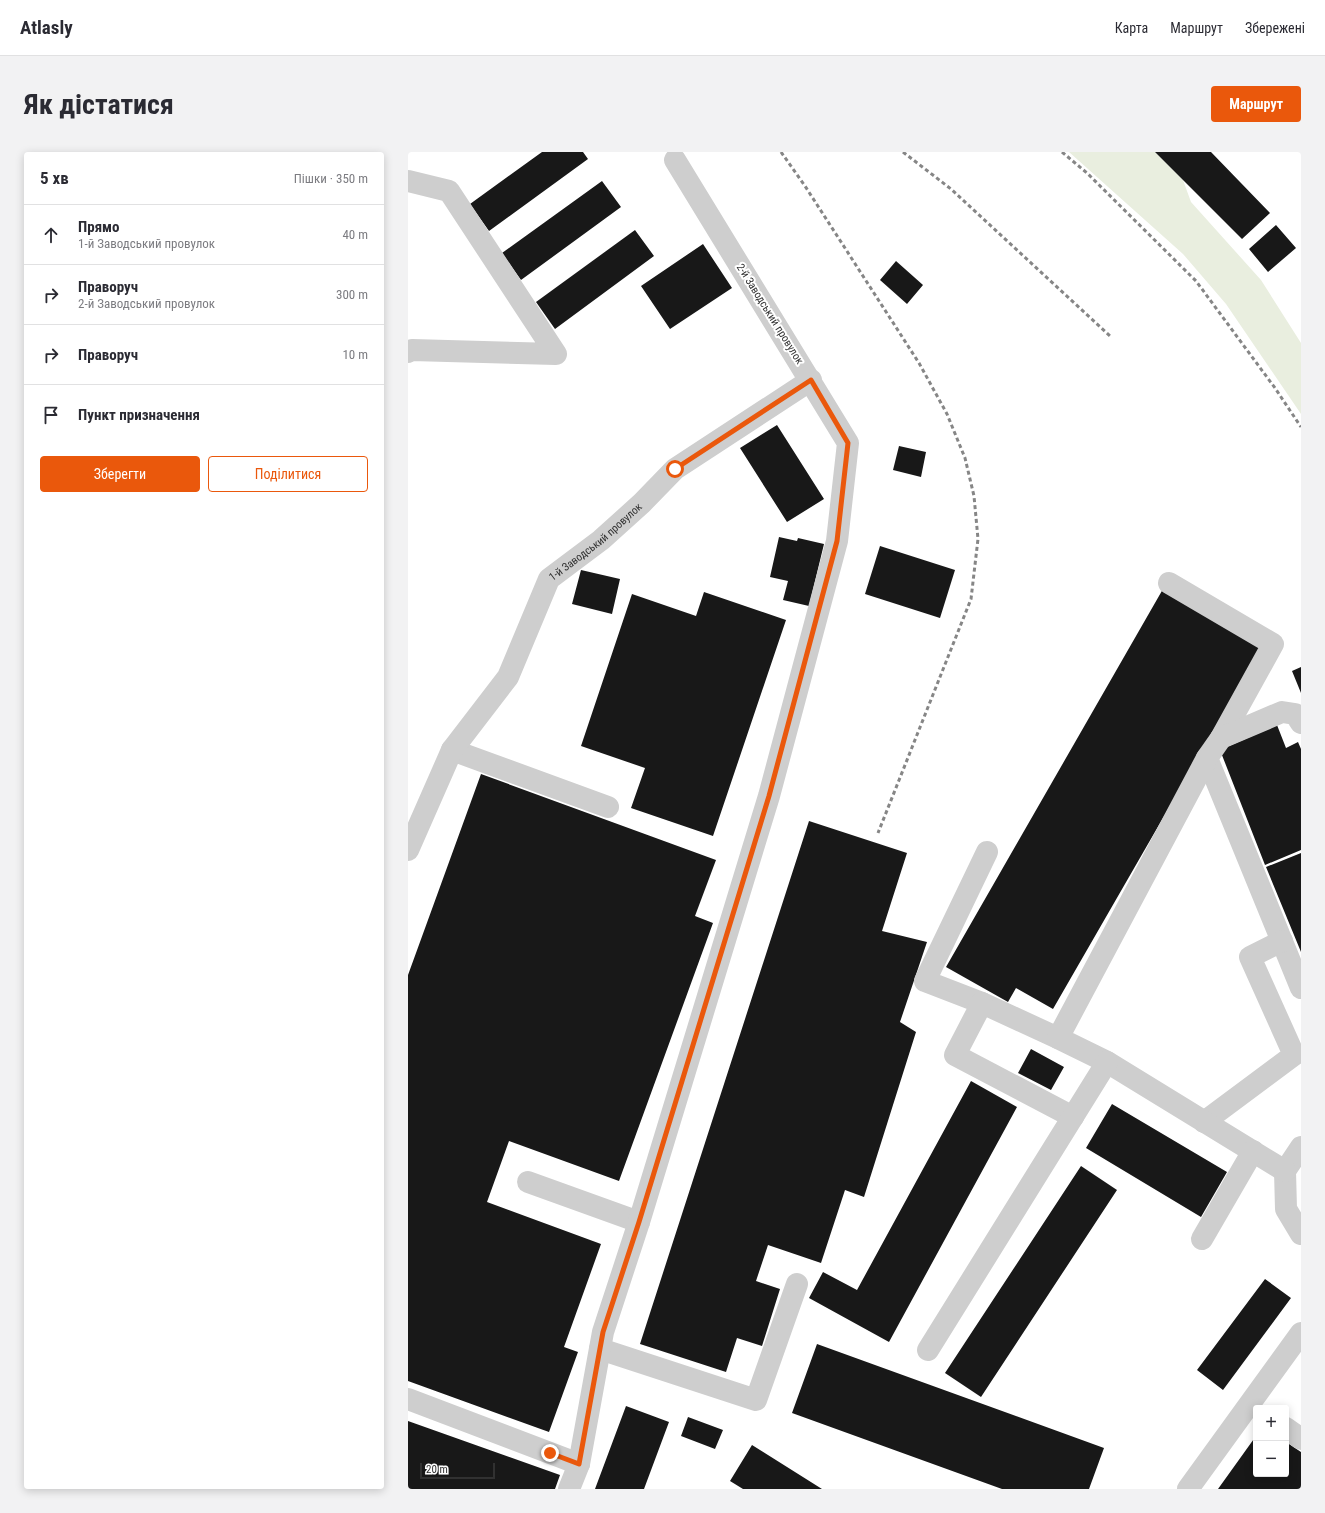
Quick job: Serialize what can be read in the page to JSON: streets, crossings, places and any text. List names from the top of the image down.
{
  "streets": {
    "lane": ["2-й Заводський провулок", "1-й Заводський провулок"]
  },
  "crossings": [
    ["2-й Заводський провулок", "1-й Заводський провулок"]
  ],
  "scale_bar": "20 m",
  "page": {
    "header": "Atlasly",
    "nav": ["Карта", "Маршрут", "Збережені"],
    "buttons": [
      "Маршрут",
      ["Зберегти", "Поділитися"]
    ],
    "title": "Як дістатися",
    "heading": ["5 хв", "Пішки · 350 m"],
    "list": [
      ["Прямо", "1-й Заводський провулок", "40 m"],
      ["Праворуч", "2-й Заводський провулок", "300 m"],
      ["Праворуч", "10 m"],
      "Пункт призначення"
    ],
    "map_buttons": ["+", "−"],
    "scale": "20 m"
  }
}
